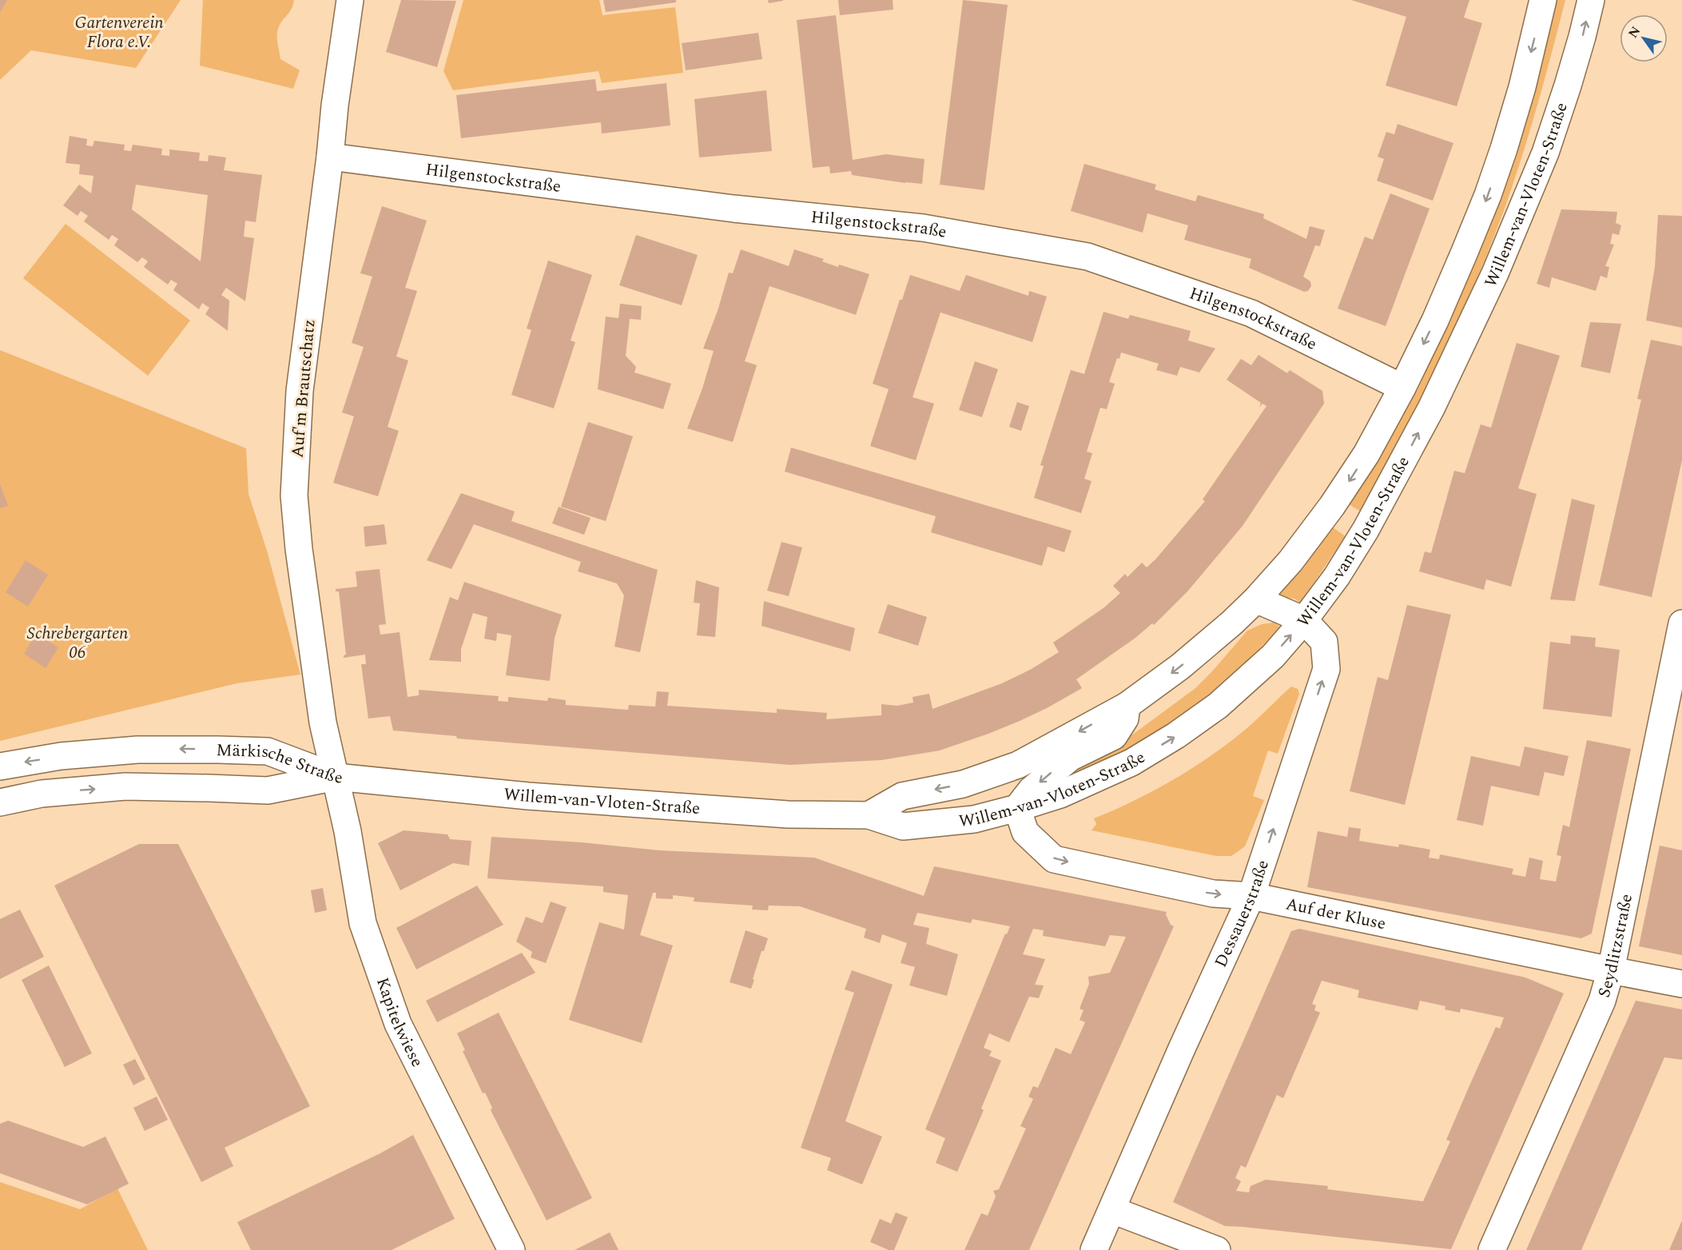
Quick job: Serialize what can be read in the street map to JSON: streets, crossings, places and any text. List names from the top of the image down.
{
  "streets": {
    "street": [
      "Hilgenstockstraße",
      "Willem-van-Vloten-Straße",
      "Auf'm Brautschatz",
      "Märkische Straße",
      "Dessauerstraße",
      "Auf der Kluse",
      "Seydlitzstraße",
      "Kapitelwiese"
    ]
  },
  "crossings": [
    ["Hilgenstockstraße", "Willem-van-Vloten-Straße"],
    ["Hilgenstockstraße", "Auf'm Brautschatz"],
    ["Willem-van-Vloten-Straße", "Auf'm Brautschatz"],
    ["Willem-van-Vloten-Straße", "Märkische Straße"],
    ["Willem-van-Vloten-Straße", "Dessauerstraße"],
    ["Willem-van-Vloten-Straße", "Auf der Kluse"],
    ["Willem-van-Vloten-Straße", "Kapitelwiese"],
    ["Auf'm Brautschatz", "Märkische Straße"],
    ["Auf'm Brautschatz", "Kapitelwiese"],
    ["Märkische Straße", "Kapitelwiese"],
    ["Dessauerstraße", "Auf der Kluse"],
    ["Auf der Kluse", "Seydlitzstraße"]
  ],
  "one_way": ["Dessauerstraße", "Auf der Kluse"],
  "parks": ["Gartenverein Flora e.V.", "Schrebergarten 06"],
  "north": "top left"
}
